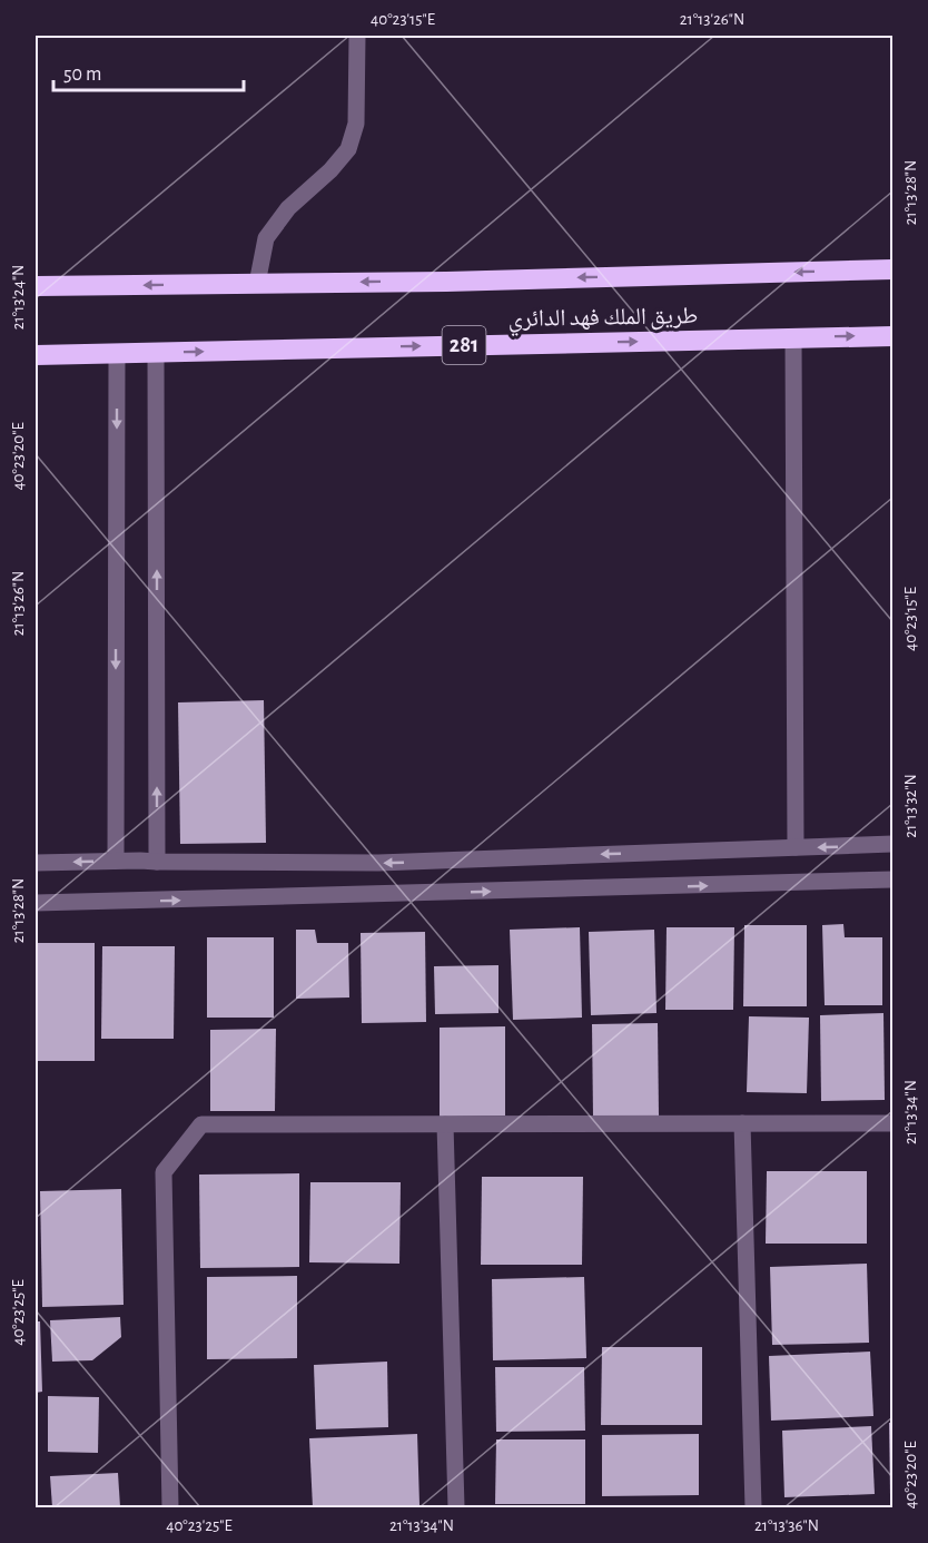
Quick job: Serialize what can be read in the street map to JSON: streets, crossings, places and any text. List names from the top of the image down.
{
  "streets": {
    "highway": ["طريق الملك فهد الدائري", "281"]
  },
  "scale_bar": "50 m",
  "coordinates": [
    "40°23'15\"E",
    "21°13'26\"N",
    "21°13'28\"N",
    "21°13'24\"N",
    "40°23'20\"E",
    "21°13'32\"N",
    "21°13'34\"N",
    "40°23'25\"E",
    "21°13'36\"N"
  ]
}
